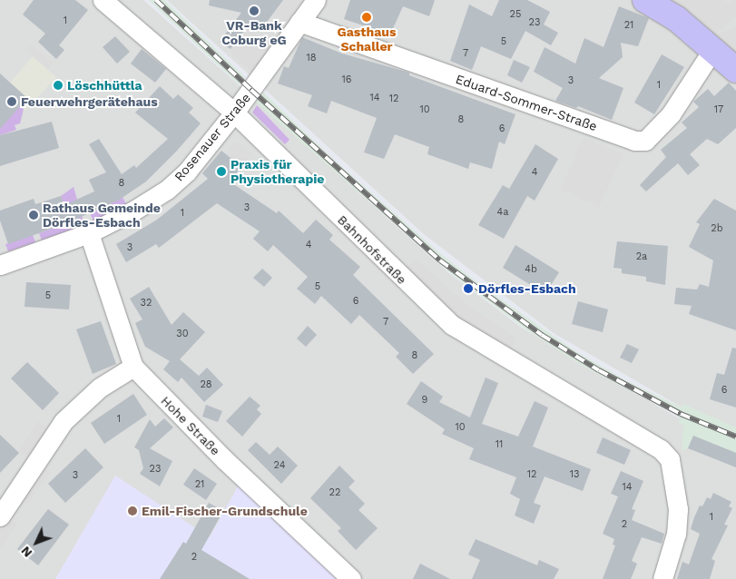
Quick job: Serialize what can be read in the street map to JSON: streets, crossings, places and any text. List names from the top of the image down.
{
  "streets": {
    "street": [
      "Eduard-Sommer-Straße",
      "Rosenauer Straße",
      "Bahnhofstraße",
      "Hohe Straße"
    ]
  },
  "crossings": [
    ["Eduard-Sommer-Straße", "Rosenauer Straße"],
    ["Rosenauer Straße", "Bahnhofstraße"],
    ["Rosenauer Straße", "Hohe Straße"]
  ],
  "places": [
    "VR-Bank Coburg eG",
    "Gasthaus Schaller",
    "Löschhüttla",
    "Feuerwehrgerätehaus",
    "Praxis für Physiotherapie",
    "Rathaus Gemeinde Dörfles-Esbach",
    "Dörfles-Esbach",
    "Emil-Fischer-Grundschule"
  ],
  "house_numbers": [
    "25",
    "1",
    "23",
    "21",
    "5",
    "7",
    "18",
    "16",
    "3",
    "1",
    "14",
    "12",
    "10",
    "17",
    "8",
    "6",
    "4",
    "8",
    "3",
    "4a",
    "1",
    "2b",
    "4",
    "3",
    "2a",
    "4b",
    "5",
    "5",
    "6",
    "32",
    "7",
    "30",
    "8",
    "28",
    "6",
    "9",
    "1",
    "10",
    "11",
    "24",
    "23",
    "12",
    "13",
    "3",
    "21",
    "14",
    "22",
    "1",
    "2",
    "2"
  ],
  "north": "bottom left"
}
